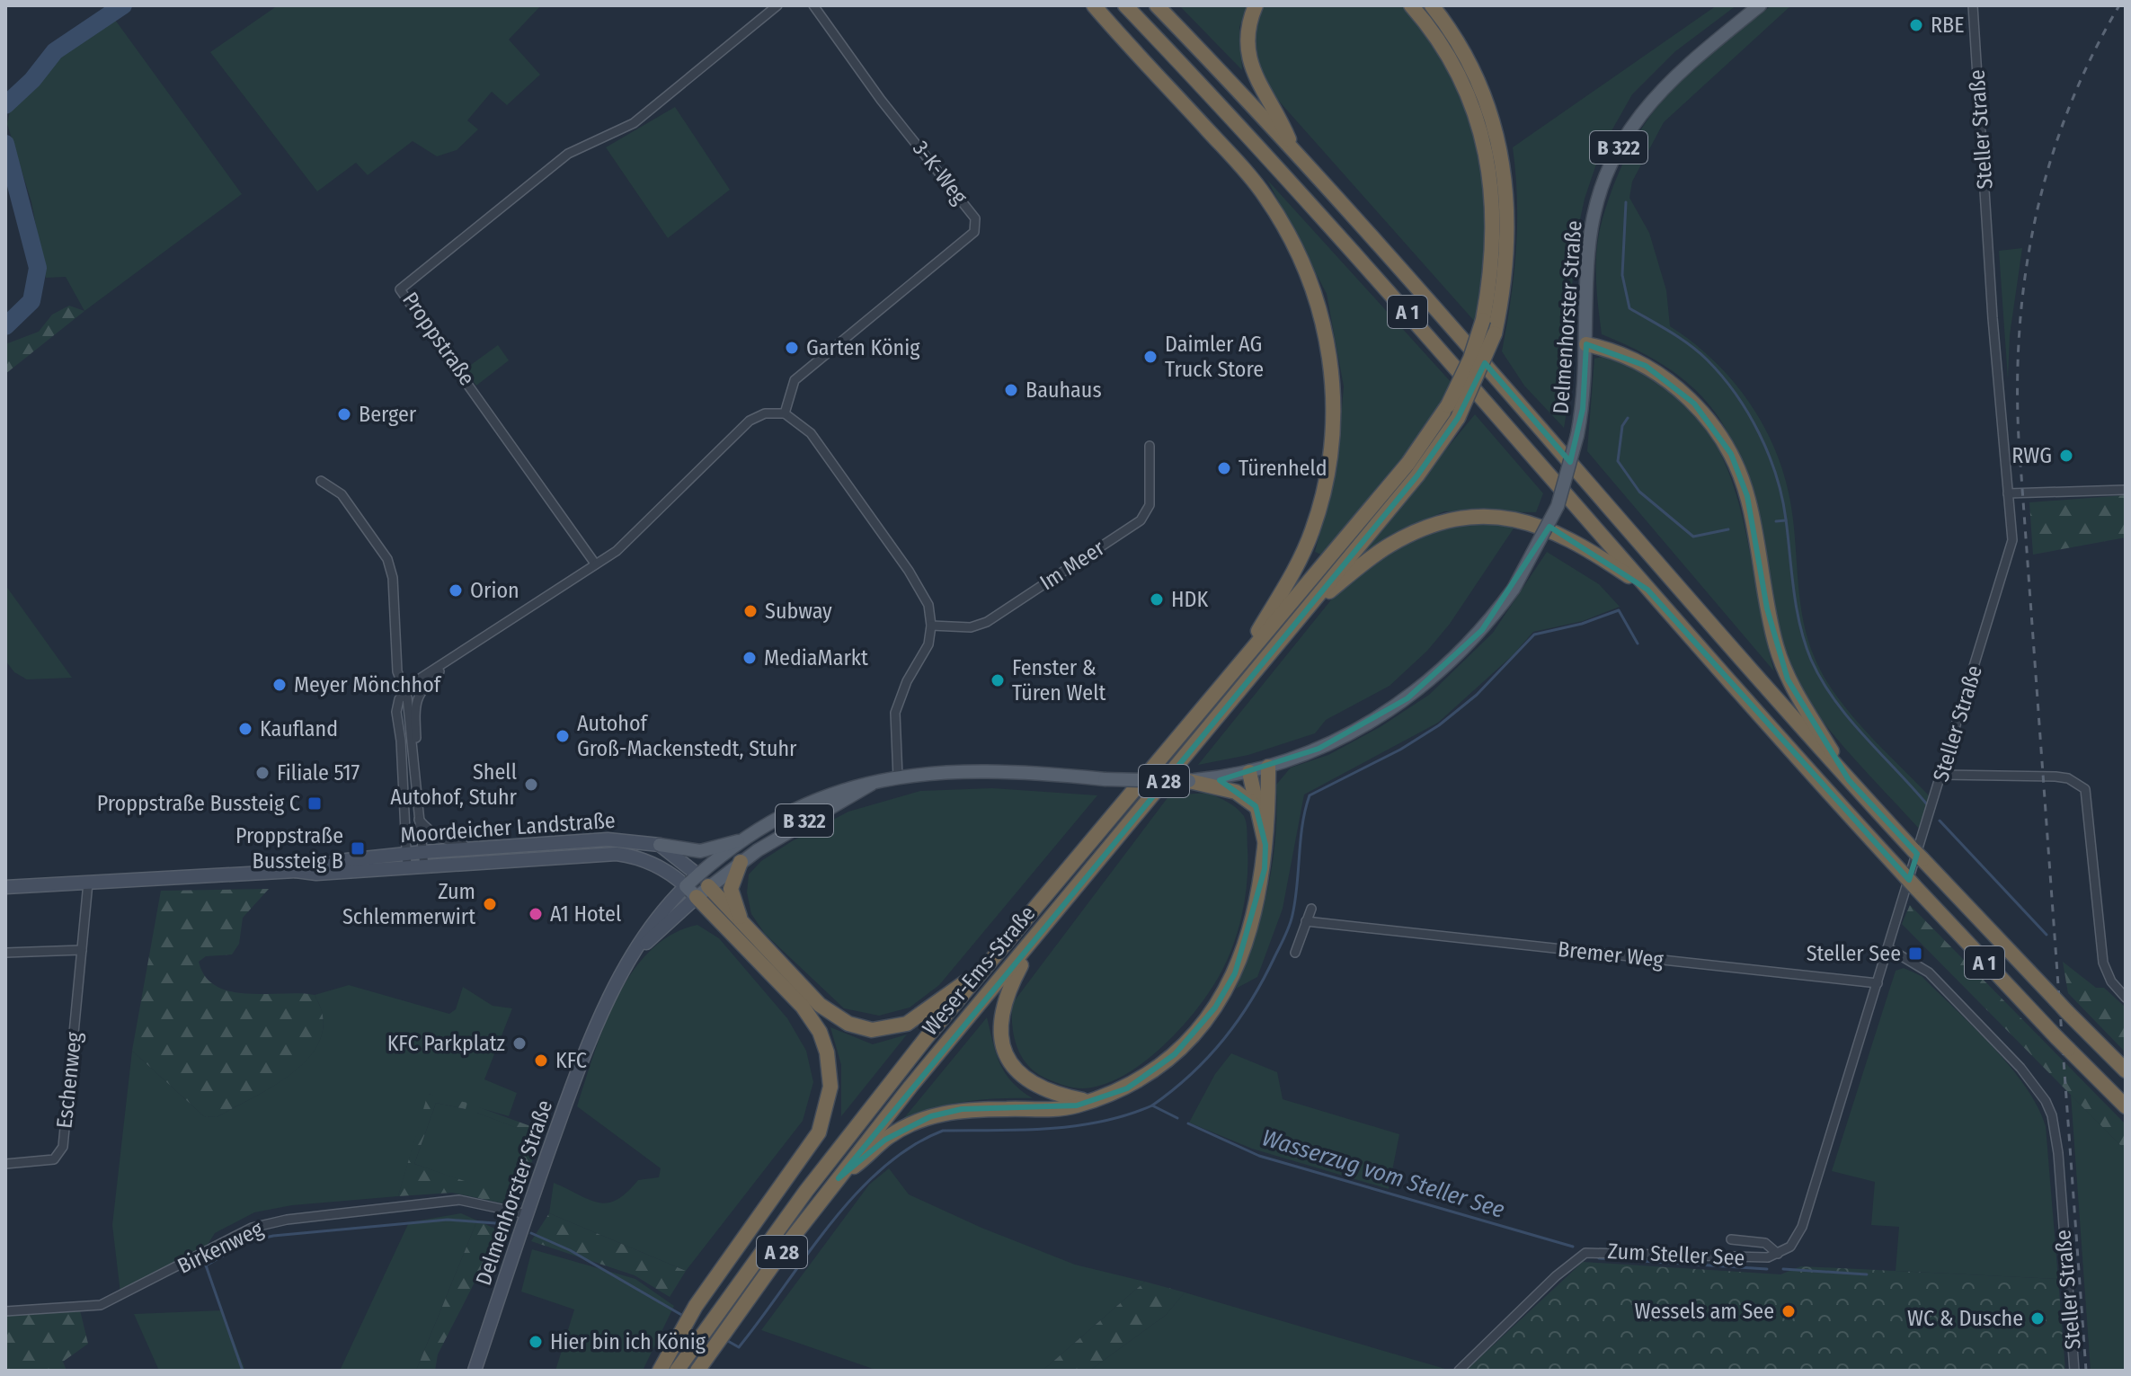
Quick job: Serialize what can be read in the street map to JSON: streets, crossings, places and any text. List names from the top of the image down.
{
  "streets": {
    "highway": ["A 1", "A 28", "Weser-Ems-Straße"],
    "main road": ["B 322", "Delmenhorster Straße", "Moordeicher Landstraße"],
    "street": [
      "Steller Straße",
      "3-K-Weg",
      "Proppstraße",
      "Im Meer",
      "Bremer Weg",
      "Eschenweg",
      "Birkenweg",
      "Zum Steller See"
    ]
  },
  "crossings": [
    ["B 322", "Delmenhorster Straße"],
    ["Delmenhorster Straße", "Moordeicher Landstraße"],
    ["Delmenhorster Straße", "Birkenweg"],
    ["Moordeicher Landstraße", "Eschenweg"]
  ],
  "water": ["Wasserzug vom Steller See"],
  "places": {
    "other": [
      "RBE",
      "Garten König",
      "Daimler AG Truck Store",
      "Bauhaus",
      "Berger",
      "RWG",
      "Türenheld",
      "Orion",
      "HDK",
      "Subway",
      "MediaMarkt",
      "Fenster & Türen Welt",
      "Meyer Mönchhof",
      "Kaufland",
      "Autohof Groß-Mackenstedt, Stuhr",
      "Filiale 517",
      "Shell Autohof, Stuhr",
      "Zum Schlemmerwirt",
      "A1 Hotel",
      "KFC Parkplatz",
      "KFC",
      "Wessels am See",
      "WC & Dusche",
      "Hier bin ich König"
    ],
    "transit": ["Proppstraße Bussteig C", "Proppstraße Bussteig B", "Steller See"]
  }
}
